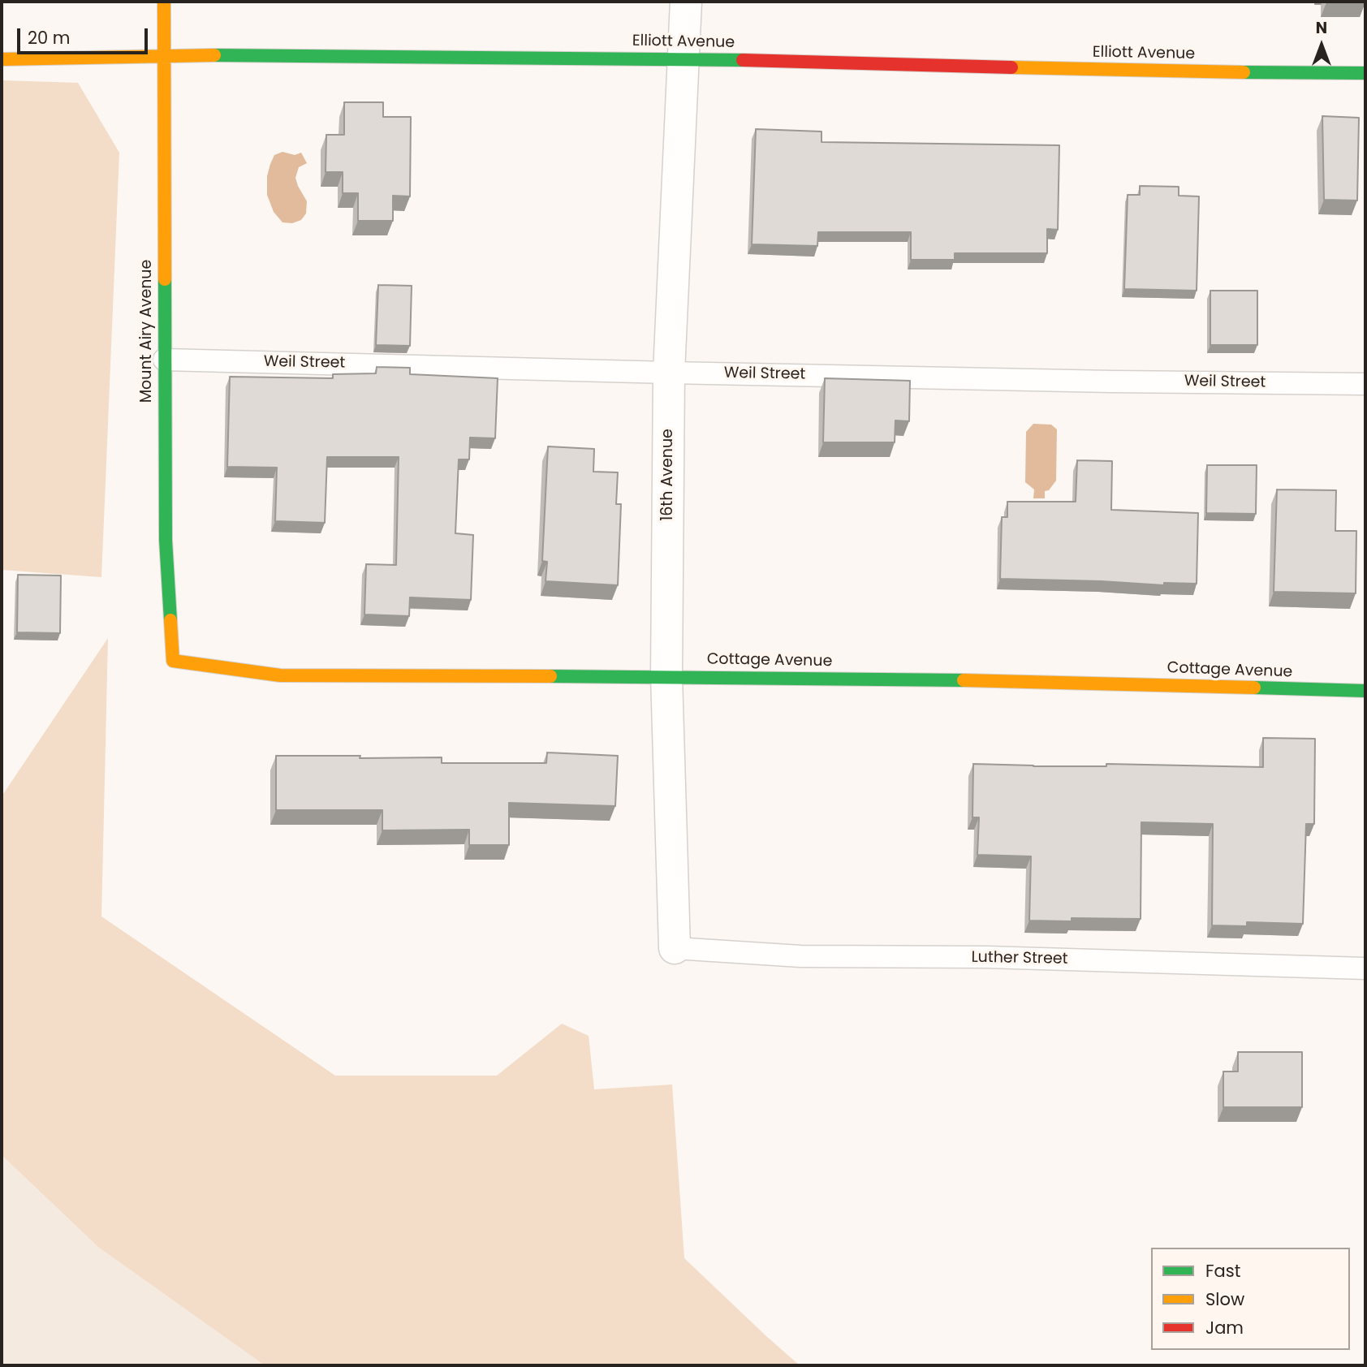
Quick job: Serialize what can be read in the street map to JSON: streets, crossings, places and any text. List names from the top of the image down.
{
  "streets": {
    "street": [
      "Elliott Avenue",
      "Mount Airy Avenue",
      "16th Avenue",
      "Cottage Avenue"
    ],
    "lane": ["Weil Street", "Luther Street"]
  },
  "crossings": [
    ["Elliott Avenue", "Mount Airy Avenue"],
    ["Elliott Avenue", "16th Avenue"],
    ["Mount Airy Avenue", "Weil Street"],
    ["Mount Airy Avenue", "Cottage Avenue"],
    ["Weil Street", "16th Avenue"],
    ["16th Avenue", "Cottage Avenue"],
    ["16th Avenue", "Luther Street"]
  ],
  "legend": ["Fast", "Slow", "Jam"],
  "scale_bar": "20 m",
  "north": "top"
}
